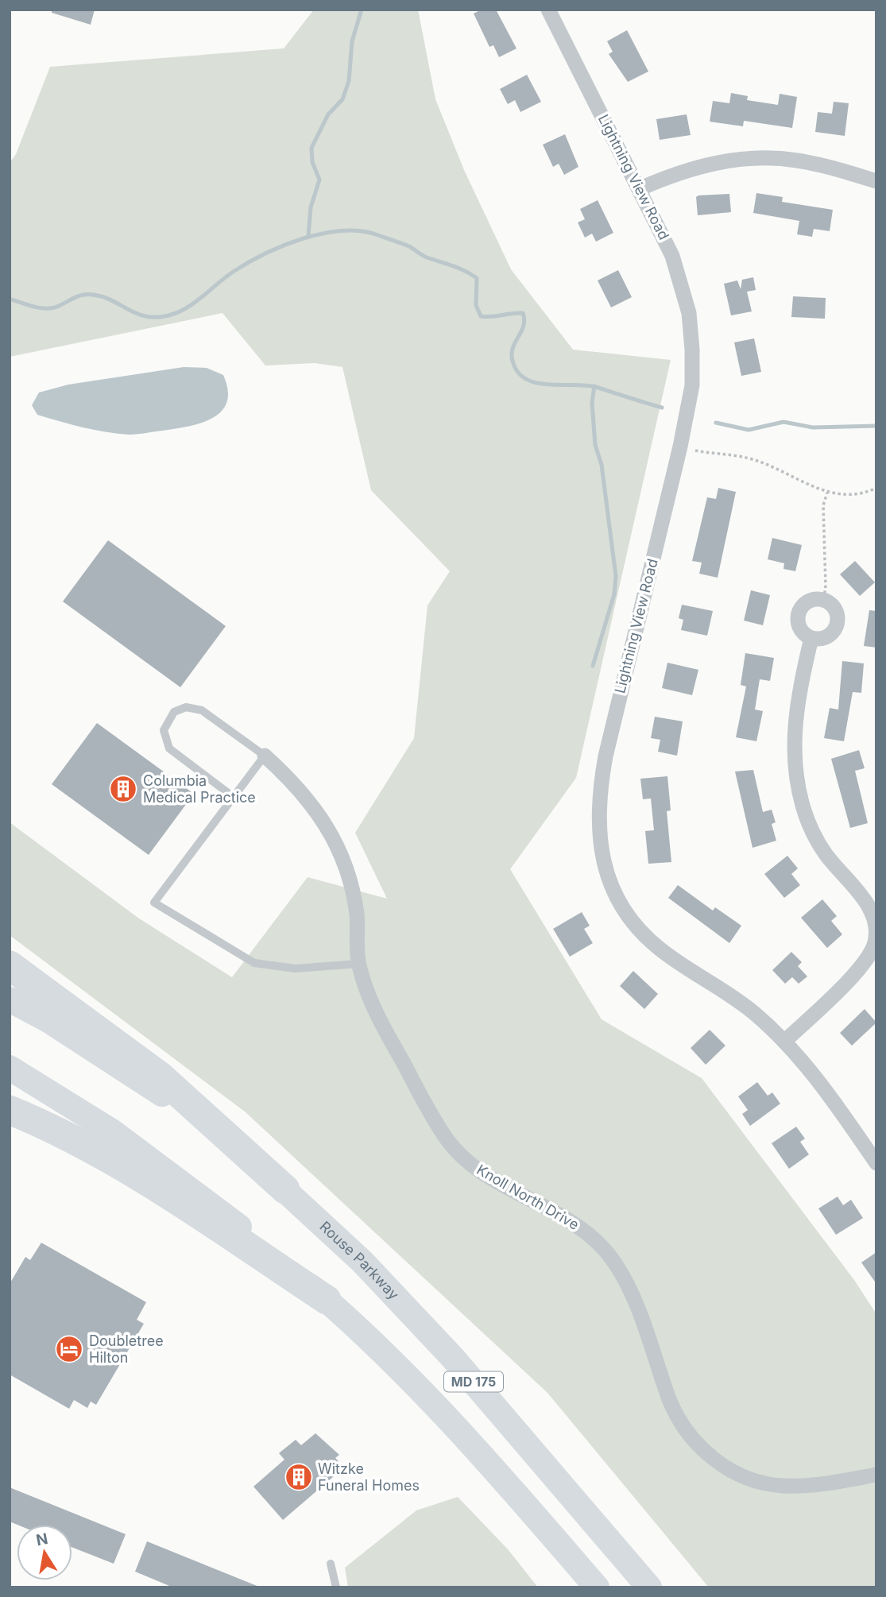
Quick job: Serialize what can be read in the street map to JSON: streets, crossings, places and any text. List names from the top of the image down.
{
  "streets": {
    "main road": ["Rouse Parkway", "MD 175"],
    "street": ["Lightning View Road", "Knoll North Drive"]
  },
  "places": {
    "building": ["Columbia Medical Practice", "Witzke Funeral Homes"],
    "hotel": ["Doubletree Hilton"]
  },
  "north": "top"
}
